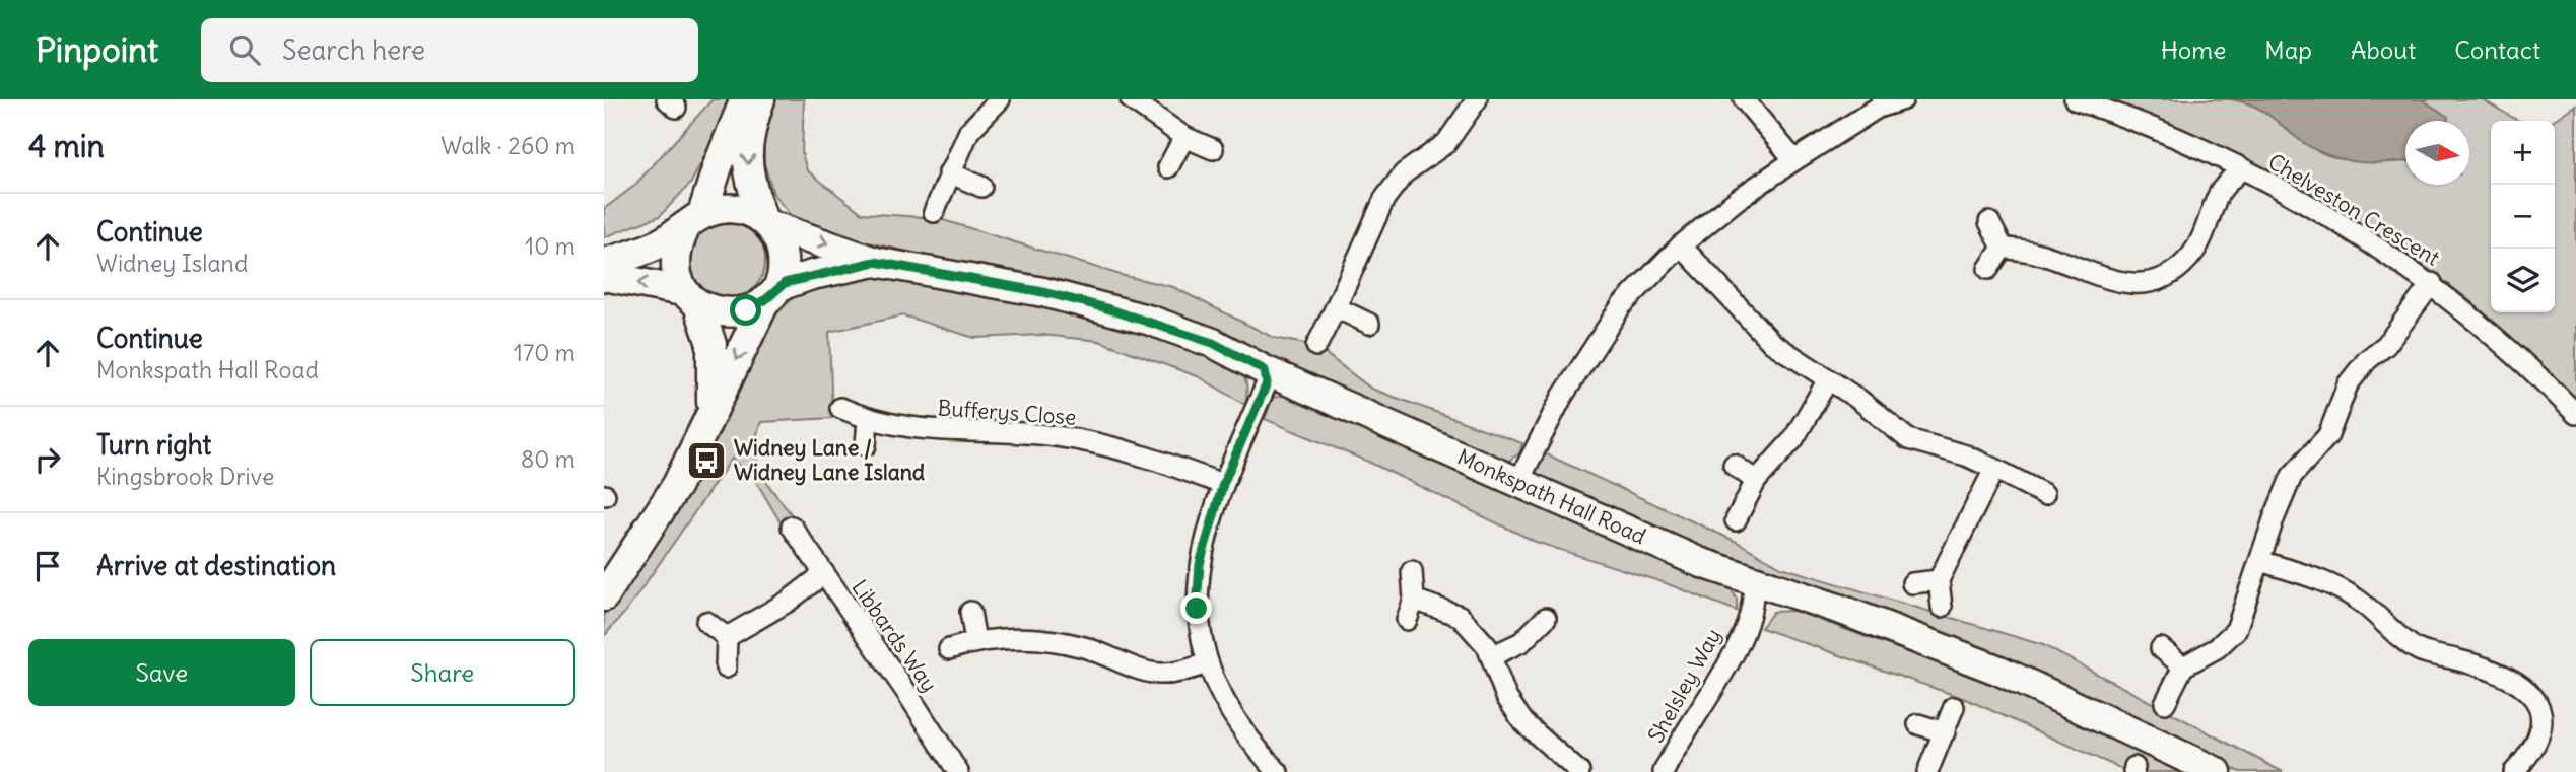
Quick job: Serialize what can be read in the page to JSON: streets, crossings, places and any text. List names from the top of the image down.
{
  "streets": {
    "street": [
      "Chelveston Crescent",
      "Bufferys Close",
      "Monkspath Hall Road",
      "Libbards Way",
      "Shelsley Way"
    ]
  },
  "crossings": [
    ["Monkspath Hall Road", "Shelsley Way"]
  ],
  "places": {
    "bus stop": ["Widney Lane / Widney Lane Island"]
  },
  "north": "right",
  "page": {
    "header": "Pinpoint",
    "search": "Search here",
    "nav": [
      "Home",
      "Map",
      "About",
      "Contact"
    ],
    "heading": ["4 min", "Walk · 260 m"],
    "map_buttons": ["+", "−"],
    "list": [
      ["Continue", "Widney Island", "10 m"],
      ["Continue", "Monkspath Hall Road", "170 m"],
      ["Turn right", "Kingsbrook Drive", "80 m"],
      "Arrive at destination"
    ],
    "buttons": ["Save", "Share"]
  }
}
